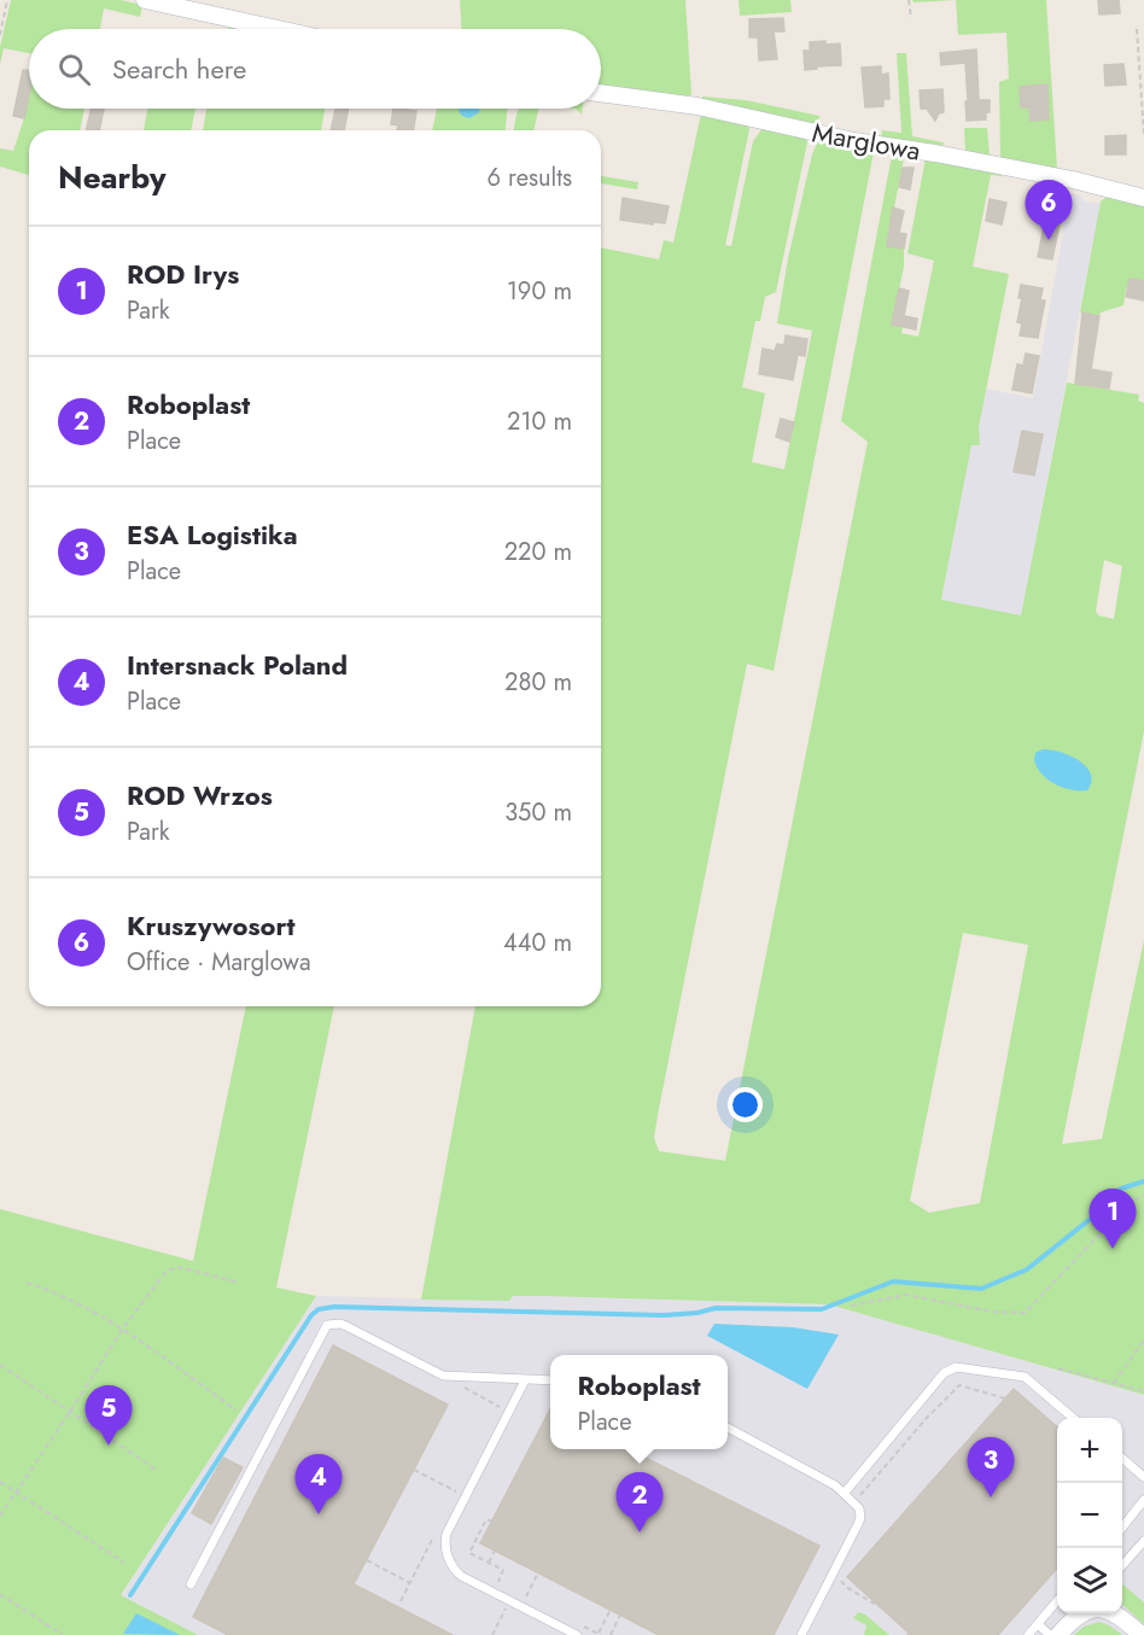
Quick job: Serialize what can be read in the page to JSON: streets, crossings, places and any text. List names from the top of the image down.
{
  "streets": {
    "street": ["Marglowa"]
  },
  "page": {
    "search": "Search here",
    "heading": ["Nearby", "6 results"],
    "pins": [
      "6",
      "1",
      "5",
      "3",
      "4",
      "2"
    ],
    "list": [
      {
        "mark": "1",
        "name": "ROD Irys",
        "note": "Park",
        "value": "190 m"
      },
      {
        "mark": "2",
        "name": "Roboplast",
        "note": "Place",
        "value": "210 m"
      },
      {
        "mark": "3",
        "name": "ESA Logistika",
        "note": "Place",
        "value": "220 m"
      },
      {
        "mark": "4",
        "name": "Intersnack Poland",
        "note": "Place",
        "value": "280 m"
      },
      {
        "mark": "5",
        "name": "ROD Wrzos",
        "note": "Park",
        "value": "350 m"
      },
      {
        "mark": "6",
        "name": "Kruszywosort",
        "note": "Office · Marglowa",
        "value": "440 m"
      }
    ],
    "popup": ["Roboplast", "Place"],
    "map_buttons": ["+", "−"]
  }
}
